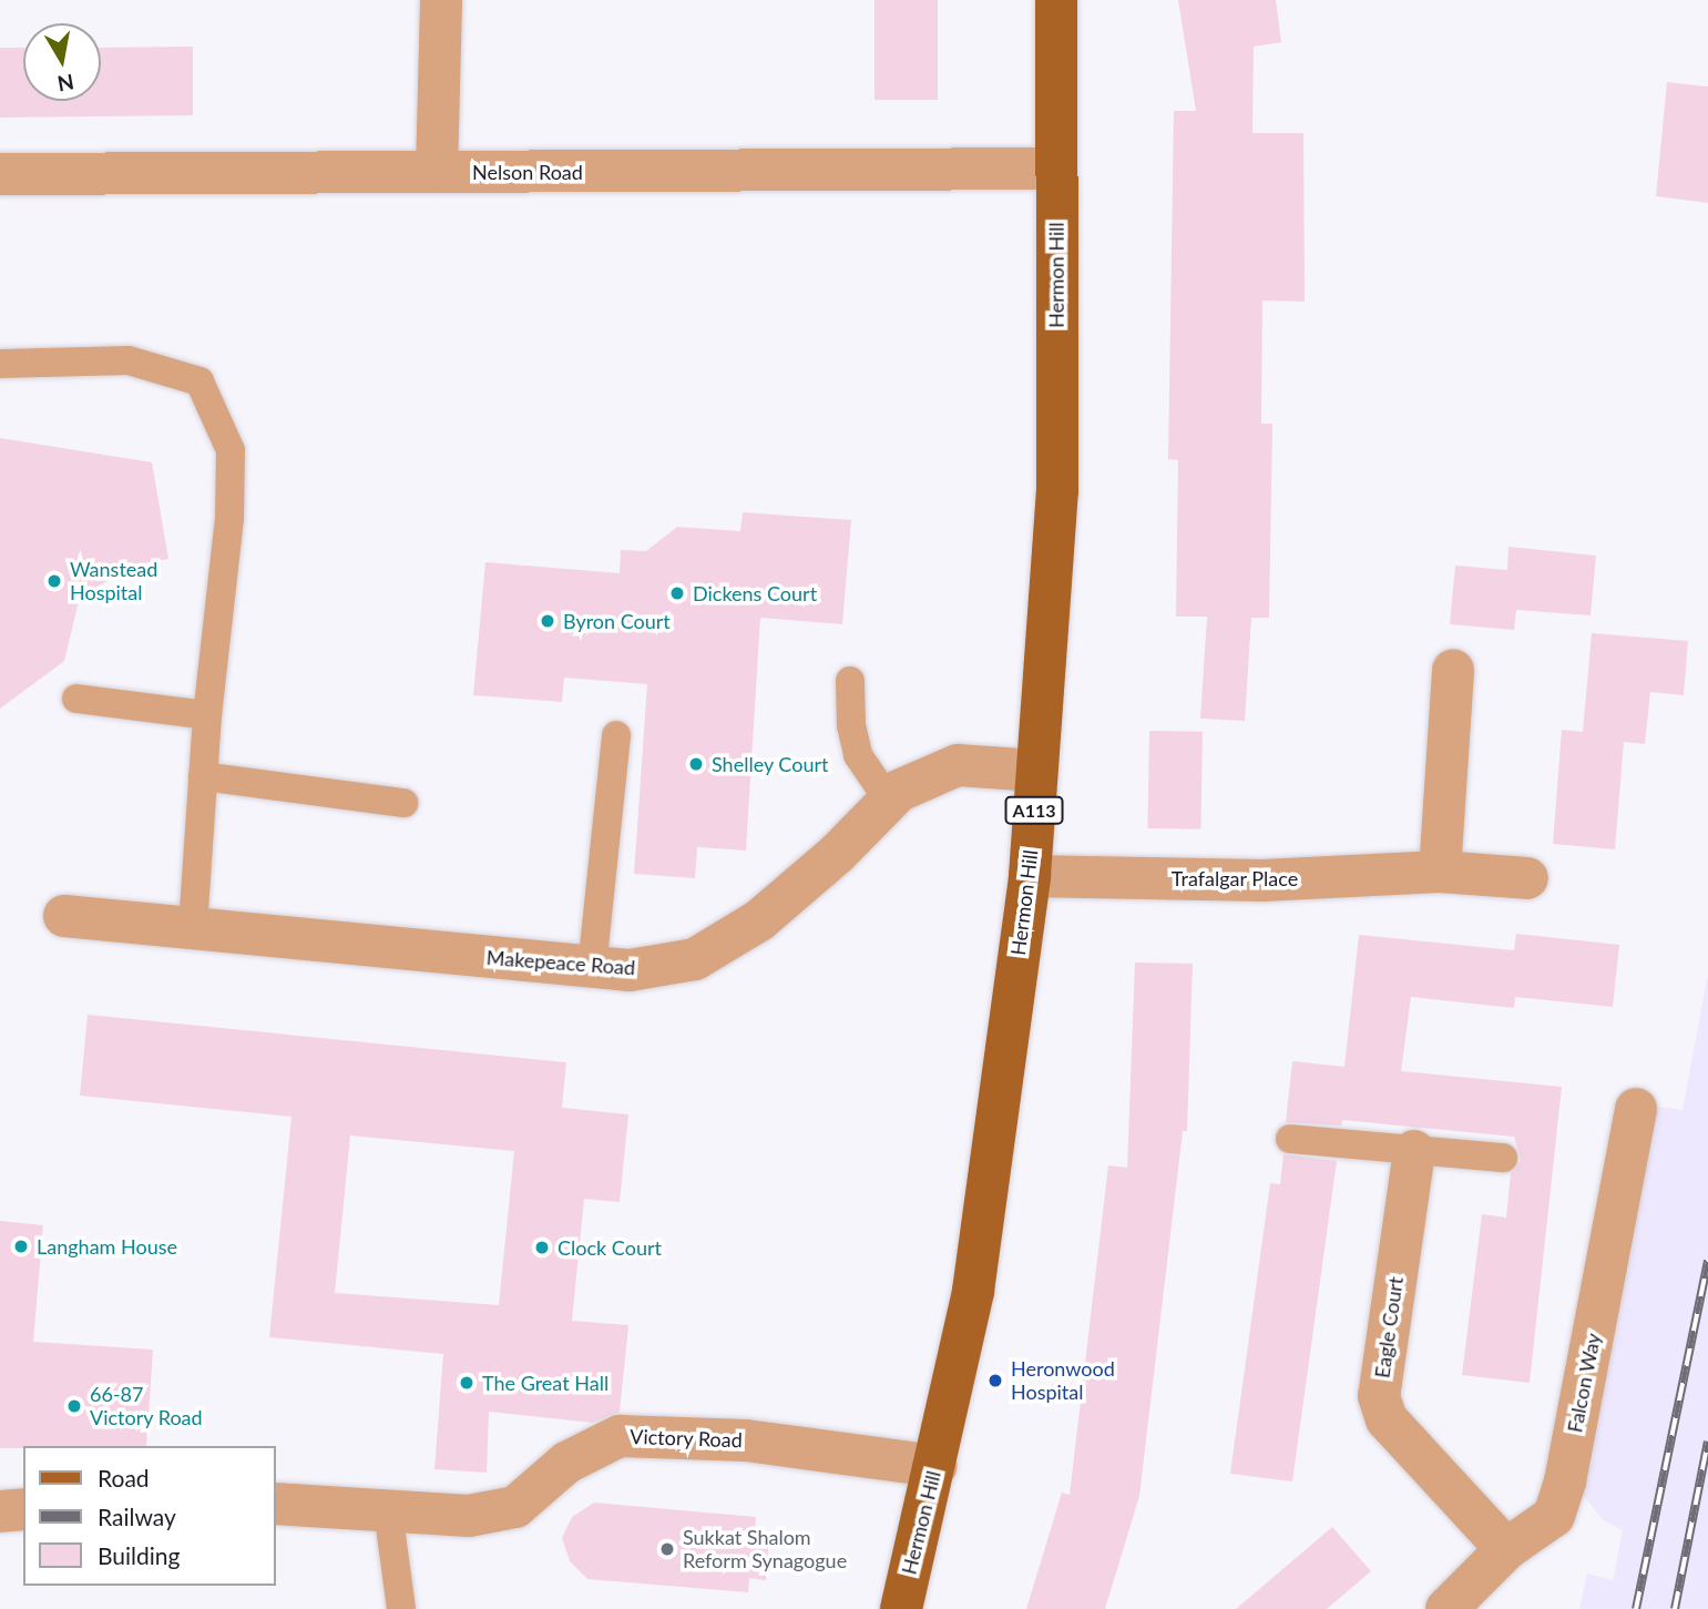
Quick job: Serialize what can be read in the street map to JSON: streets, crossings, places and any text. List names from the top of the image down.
{
  "streets": {
    "main road": ["Hermon Hill", "A113"],
    "street": [
      "Nelson Road",
      "Trafalgar Place",
      "Makepeace Road",
      "Eagle Court",
      "Falcon Way",
      "Victory Road"
    ]
  },
  "crossings": [
    ["Nelson Road", "Hermon Hill"],
    ["Hermon Hill", "Trafalgar Place"],
    ["Hermon Hill", "Makepeace Road"],
    ["Hermon Hill", "Victory Road"],
    ["Eagle Court", "Falcon Way"]
  ],
  "places": [
    "Wanstead Hospital",
    "Dickens Court",
    "Byron Court",
    "Shelley Court",
    "Langham House",
    "Clock Court",
    "Heronwood Hospital",
    "The Great Hall",
    "66-87 Victory Road",
    "Sukkat Shalom Reform Synagogue"
  ],
  "legend": ["Road", "Railway", "Building"],
  "north": "bottom"
}
